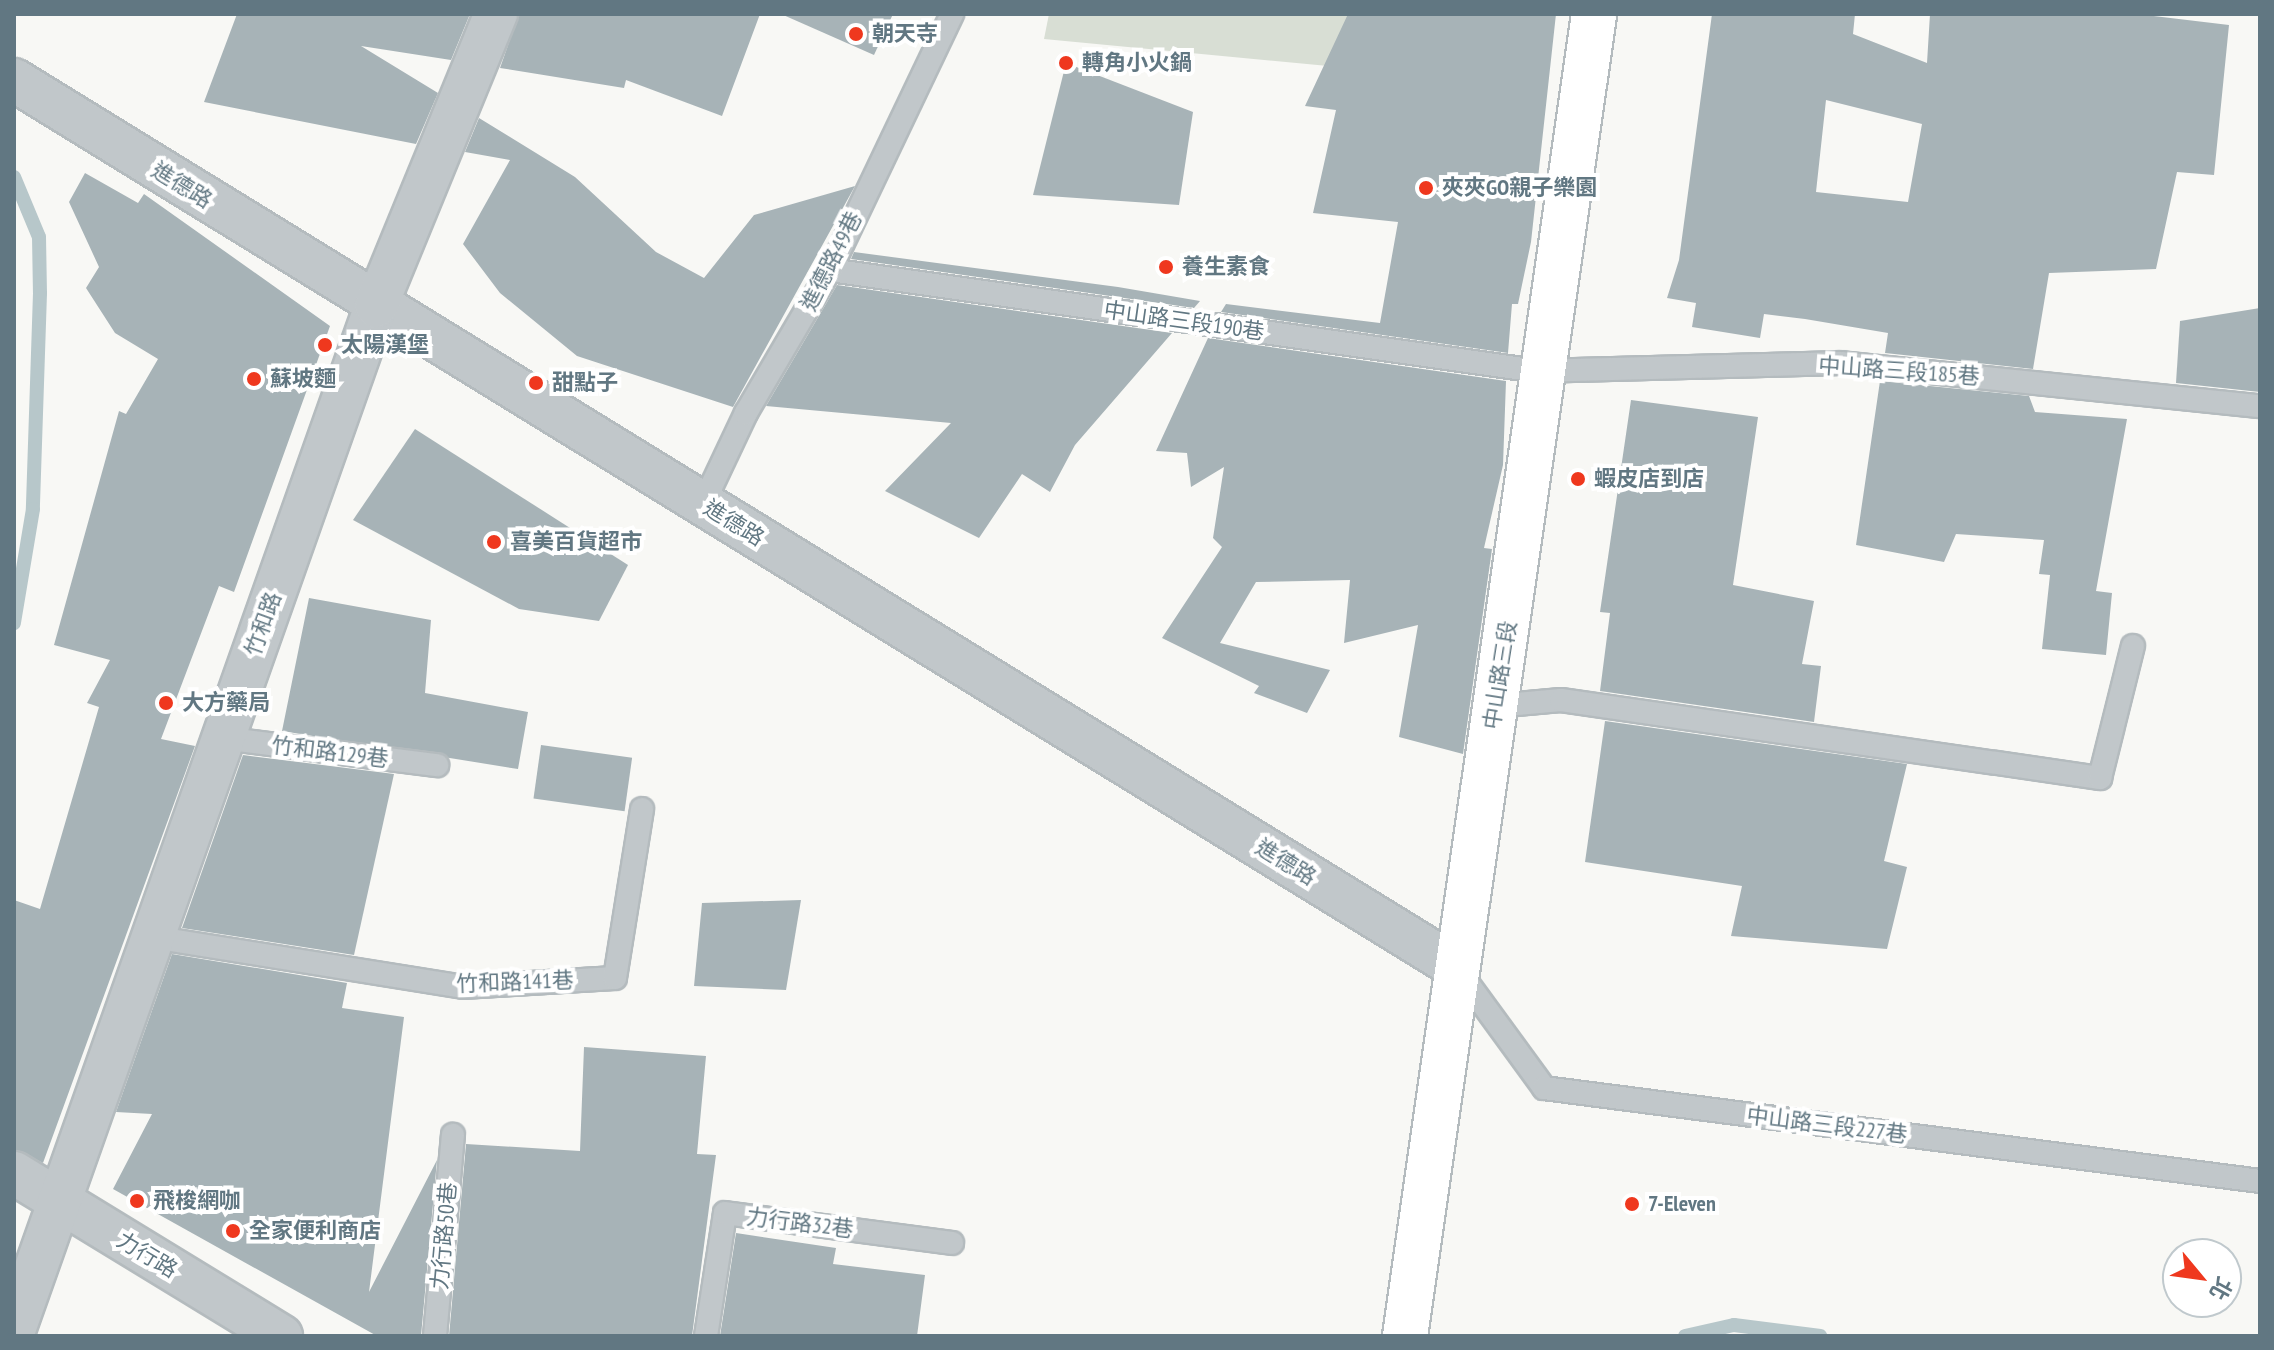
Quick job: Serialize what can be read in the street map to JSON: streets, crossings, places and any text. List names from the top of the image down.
{
  "streets": {
    "main road": ["中山路三段"],
    "street": ["進德路", "竹和路", "力行路"],
    "lane": [
      "進德路49巷",
      "中山路三段190巷",
      "中山路三段185巷",
      "竹和路129巷",
      "竹和路141巷",
      "中山路三段227巷",
      "力行路32巷",
      "力行路50巷"
    ]
  },
  "crossings": [
    ["進德路", "進德路49巷"],
    ["進德路", "竹和路"],
    ["進德路", "中山路三段"],
    ["進德路", "中山路三段227巷"],
    ["進德路49巷", "中山路三段190巷"],
    ["中山路三段190巷", "中山路三段185巷"],
    ["中山路三段190巷", "中山路三段"],
    ["中山路三段185巷", "中山路三段"],
    ["竹和路", "竹和路129巷"],
    ["竹和路", "竹和路141巷"],
    ["竹和路", "力行路"],
    ["中山路三段", "中山路三段227巷"]
  ],
  "places": [
    "朝天寺",
    "轉角小火鍋",
    "夾夾GO親子樂園",
    "養生素食",
    "太陽漢堡",
    "蘇坡麵",
    "甜點子",
    "蝦皮店到店",
    "喜美百貨超市",
    "大方藥局",
    "飛梭網咖",
    "7-Eleven",
    "全家便利商店"
  ],
  "north": "bottom right"
}
